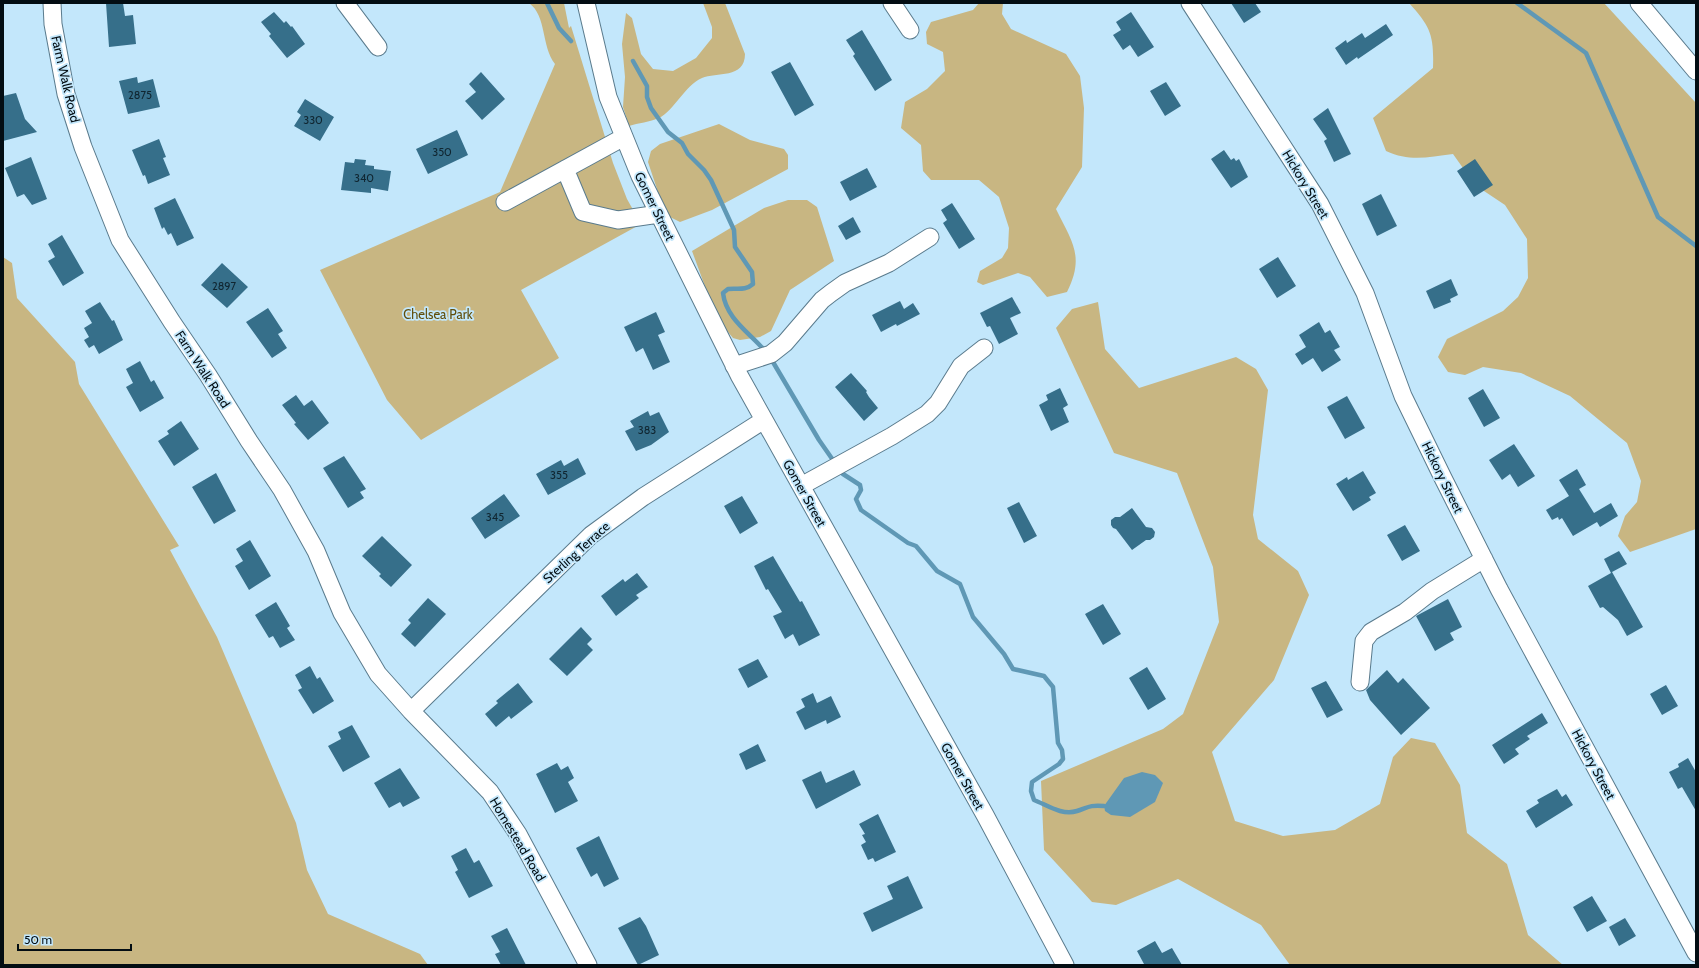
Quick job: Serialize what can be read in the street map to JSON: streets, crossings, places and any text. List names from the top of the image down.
{
  "streets": {
    "street": [
      "Farm Walk Road",
      "Hickory Street",
      "Gomer Street",
      "Sterling Terrace",
      "Homestead Road"
    ]
  },
  "crossings": [
    ["Farm Walk Road", "Sterling Terrace"],
    ["Farm Walk Road", "Homestead Road"],
    ["Gomer Street", "Sterling Terrace"],
    ["Sterling Terrace", "Homestead Road"]
  ],
  "parks": ["Chelsea Park"],
  "house_numbers": [
    "2875",
    "330",
    "350",
    "340",
    "2897",
    "383",
    "355",
    "345"
  ],
  "scale_bar": "50 m"
}
